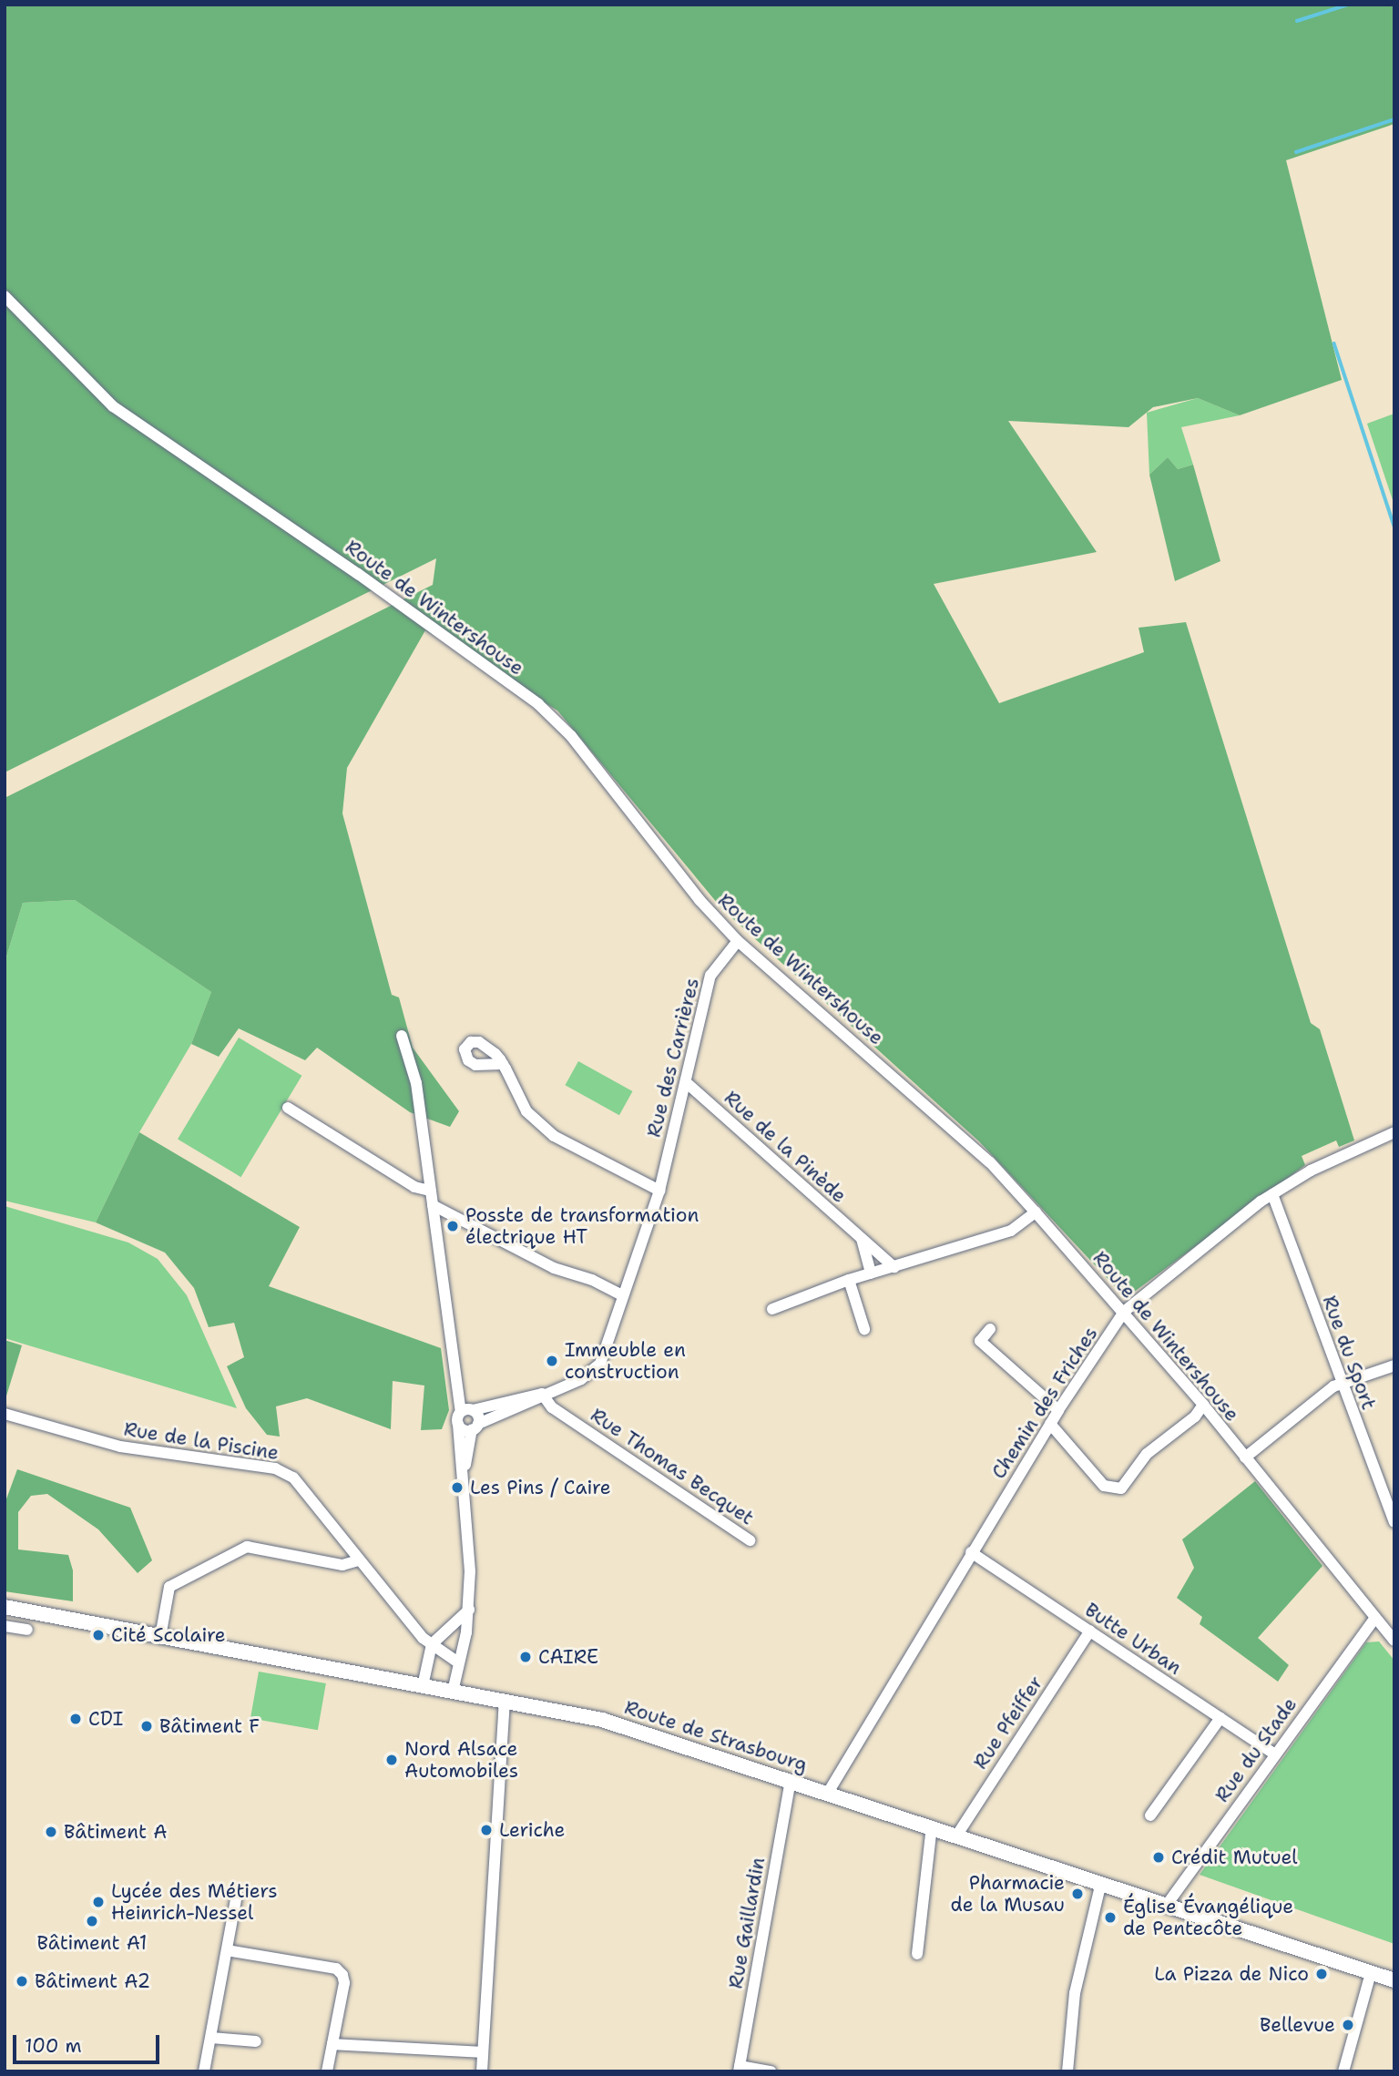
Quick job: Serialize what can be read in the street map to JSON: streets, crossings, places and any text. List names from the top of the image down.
{
  "streets": {
    "main road": ["Route de Strasbourg"],
    "street": [
      "Route de Wintershouse",
      "Rue des Carrières",
      "Rue de la Pinède",
      "Rue du Sport",
      "Chemin des Friches",
      "Rue de la Piscine",
      "Rue Thomas Becquet",
      "Butte Urban",
      "Rue Pfeiffer",
      "Rue du Stade",
      "Rue Gaillardin"
    ]
  },
  "crossings": [
    ["Route de Wintershouse", "Rue des Carrières"],
    ["Route de Wintershouse", "Chemin des Friches"],
    ["Route de Wintershouse", "Rue du Stade"],
    ["Rue des Carrières", "Rue de la Pinède"],
    ["Rue des Carrières", "Rue Thomas Becquet"],
    ["Rue du Sport", "Chemin des Friches"],
    ["Chemin des Friches", "Butte Urban"],
    ["Chemin des Friches", "Route de Strasbourg"],
    ["Butte Urban", "Rue Pfeiffer"],
    ["Butte Urban", "Rue du Stade"],
    ["Rue Pfeiffer", "Route de Strasbourg"],
    ["Route de Strasbourg", "Rue du Stade"],
    ["Route de Strasbourg", "Rue Gaillardin"]
  ],
  "places": [
    "Posste de transformation électrique HT",
    "Immeuble en construction",
    "Les Pins / Caire",
    "Cité Scolaire",
    "CAIRE",
    "CDI",
    "Bâtiment F",
    "Nord Alsace Automobiles",
    "Leriche",
    "Bâtiment A",
    "Crédit Mutuel",
    "Pharmacie de la Musau",
    "Lycée des Métiers Heinrich-Nessel",
    "Église Évangélique de Pentecôte",
    "Bâtiment A1",
    "La Pizza de Nico",
    "Bâtiment A2",
    "Bellevue"
  ],
  "scale_bar": "100 m"
}
